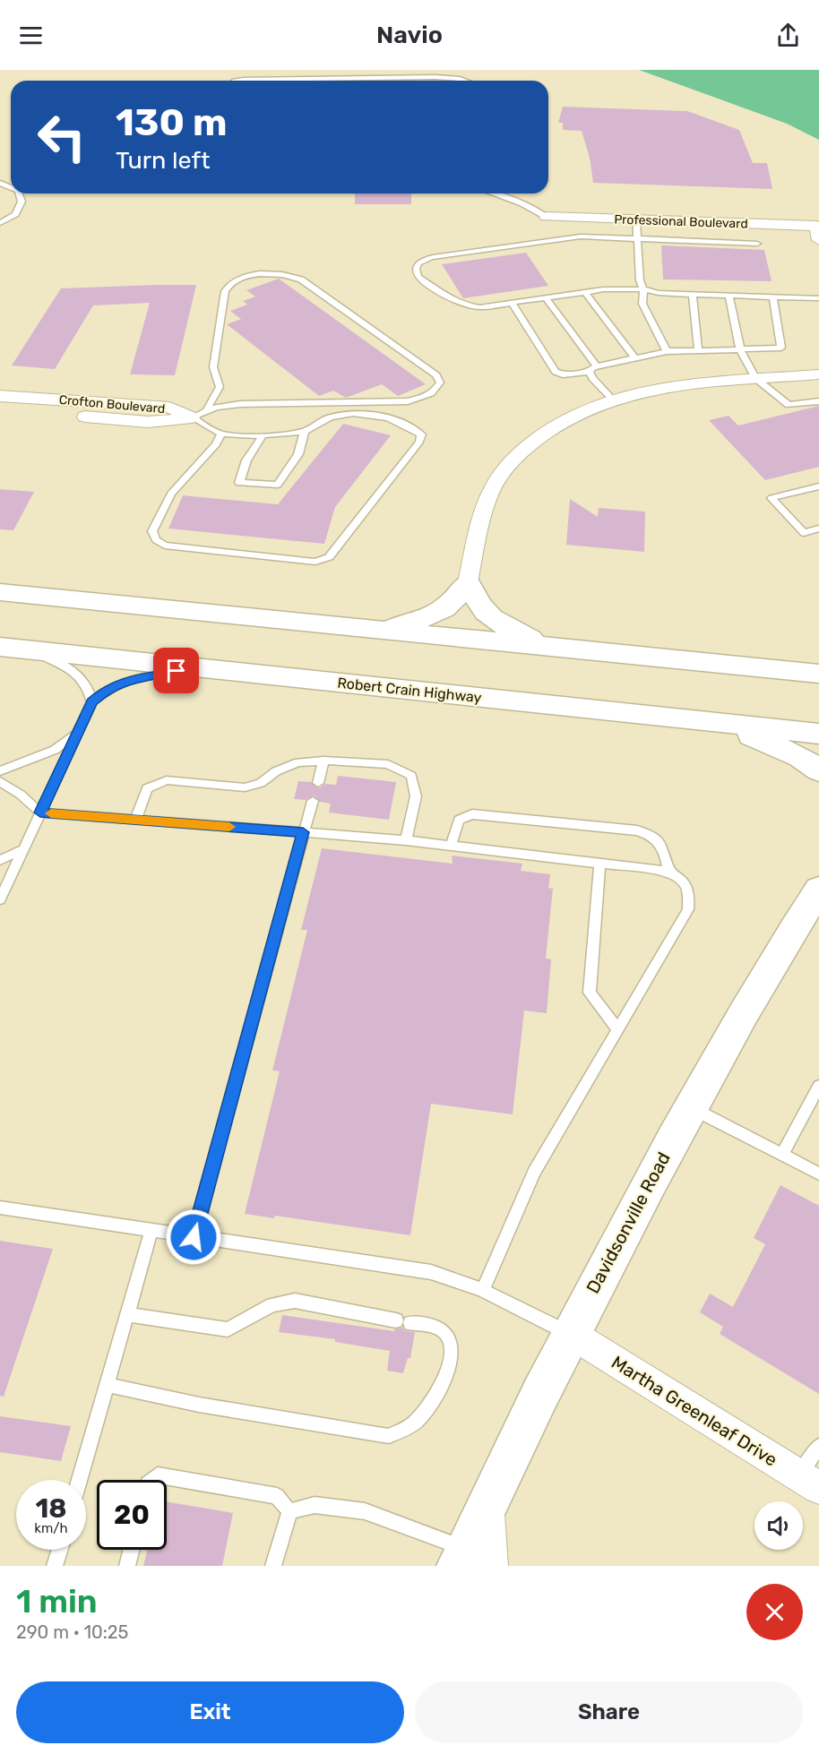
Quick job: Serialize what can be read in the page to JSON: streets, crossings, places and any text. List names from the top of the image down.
{
  "streets": {
    "main road": ["Robert Crain Highway", "Davidsonville Road"],
    "street": ["Professional Boulevard", "Crofton Boulevard", "Martha Greenleaf Drive"]
  },
  "crossings": [
    ["Davidsonville Road", "Martha Greenleaf Drive"]
  ],
  "page": {
    "header": "Navio",
    "turn": ["130 m", "Turn left"],
    "speed": "18 km/h",
    "limit": "20",
    "heading": ["1 min", "290 m · 10:25"],
    "buttons": ["Exit", "Share"]
  }
}
